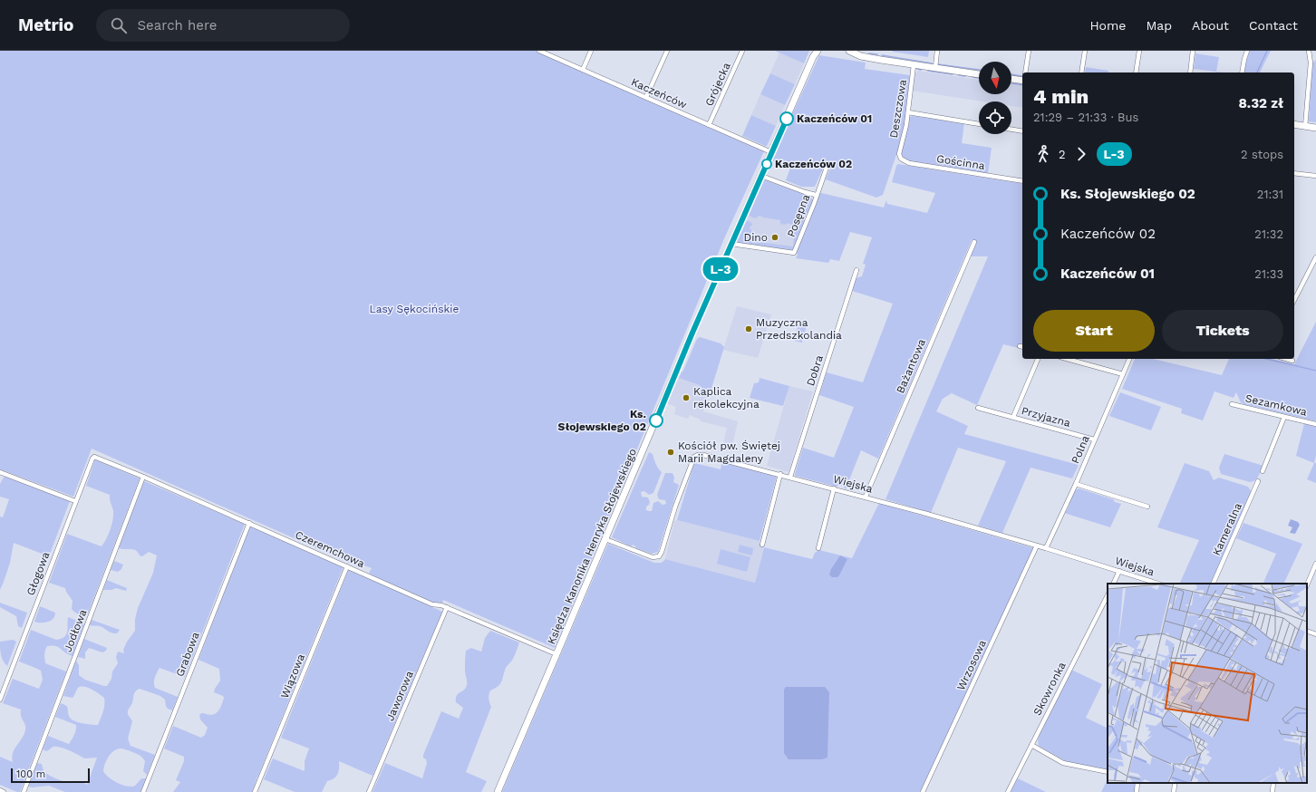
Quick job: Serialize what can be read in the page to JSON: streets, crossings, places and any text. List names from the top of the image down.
{
  "streets": {
    "street": [
      "Grójecka",
      "Kaczeńców",
      "Deszczowa",
      "Gościnna",
      "Posępna",
      "Bażantowa",
      "Dobra",
      "Sezamkowa",
      "Przyjazna",
      "Polna",
      "Wiejska",
      "Kameralna",
      "Księdza Kanonika Henryka Słojewskiego",
      "Czeremchowa",
      "Głogowa",
      "Jodłowa",
      "Grabowa",
      "Wrzosowa",
      "Wiązowa",
      "Skowronka",
      "Jaworowa"
    ]
  },
  "crossings": [
    ["Grójecka", "Kaczeńców"],
    ["Kaczeńców", "Księdza Kanonika Henryka Słojewskiego"],
    ["Deszczowa", "Gościnna"],
    ["Posępna", "Księdza Kanonika Henryka Słojewskiego"],
    ["Bażantowa", "Wiejska"],
    ["Dobra", "Wiejska"],
    ["Przyjazna", "Polna"],
    ["Polna", "Wiejska"],
    ["Wiejska", "Księdza Kanonika Henryka Słojewskiego"],
    ["Wiejska", "Wrzosowa"],
    ["Księdza Kanonika Henryka Słojewskiego", "Czeremchowa"],
    ["Czeremchowa", "Głogowa"],
    ["Czeremchowa", "Jodłowa"],
    ["Czeremchowa", "Grabowa"],
    ["Czeremchowa", "Wiązowa"],
    ["Czeremchowa", "Jaworowa"]
  ],
  "parks": ["Lasy Sękocińskie"],
  "places": [
    "Kaczeńców 01",
    "Kaczeńców 02",
    "Dino",
    "Muzyczna Przedszkolandia",
    "Kaplica rekolekcyjna",
    "Ks. Słojewskiego 02",
    "Kościół pw. Świętej Marii Magdaleny"
  ],
  "lines": ["bus line L-3"],
  "scale_bar": "100 m",
  "north": "bottom",
  "page": {
    "header": "Metrio",
    "search": "Search here",
    "nav": [
      "Home",
      "Map",
      "About",
      "Contact"
    ],
    "on_map": "L-3",
    "heading": ["4 min", "21:29 – 21:33 · Bus", "8.32 zł"],
    "legs": ["2", "L-3", "2 stops"],
    "list": [
      {
        "name": "Ks. Słojewskiego 02",
        "value": "21:31"
      },
      {
        "name": "Kaczeńców 02",
        "value": "21:32"
      },
      {
        "name": "Kaczeńców 01",
        "value": "21:33"
      }
    ],
    "buttons": ["Start", "Tickets"],
    "scale": "100 m"
  }
}
